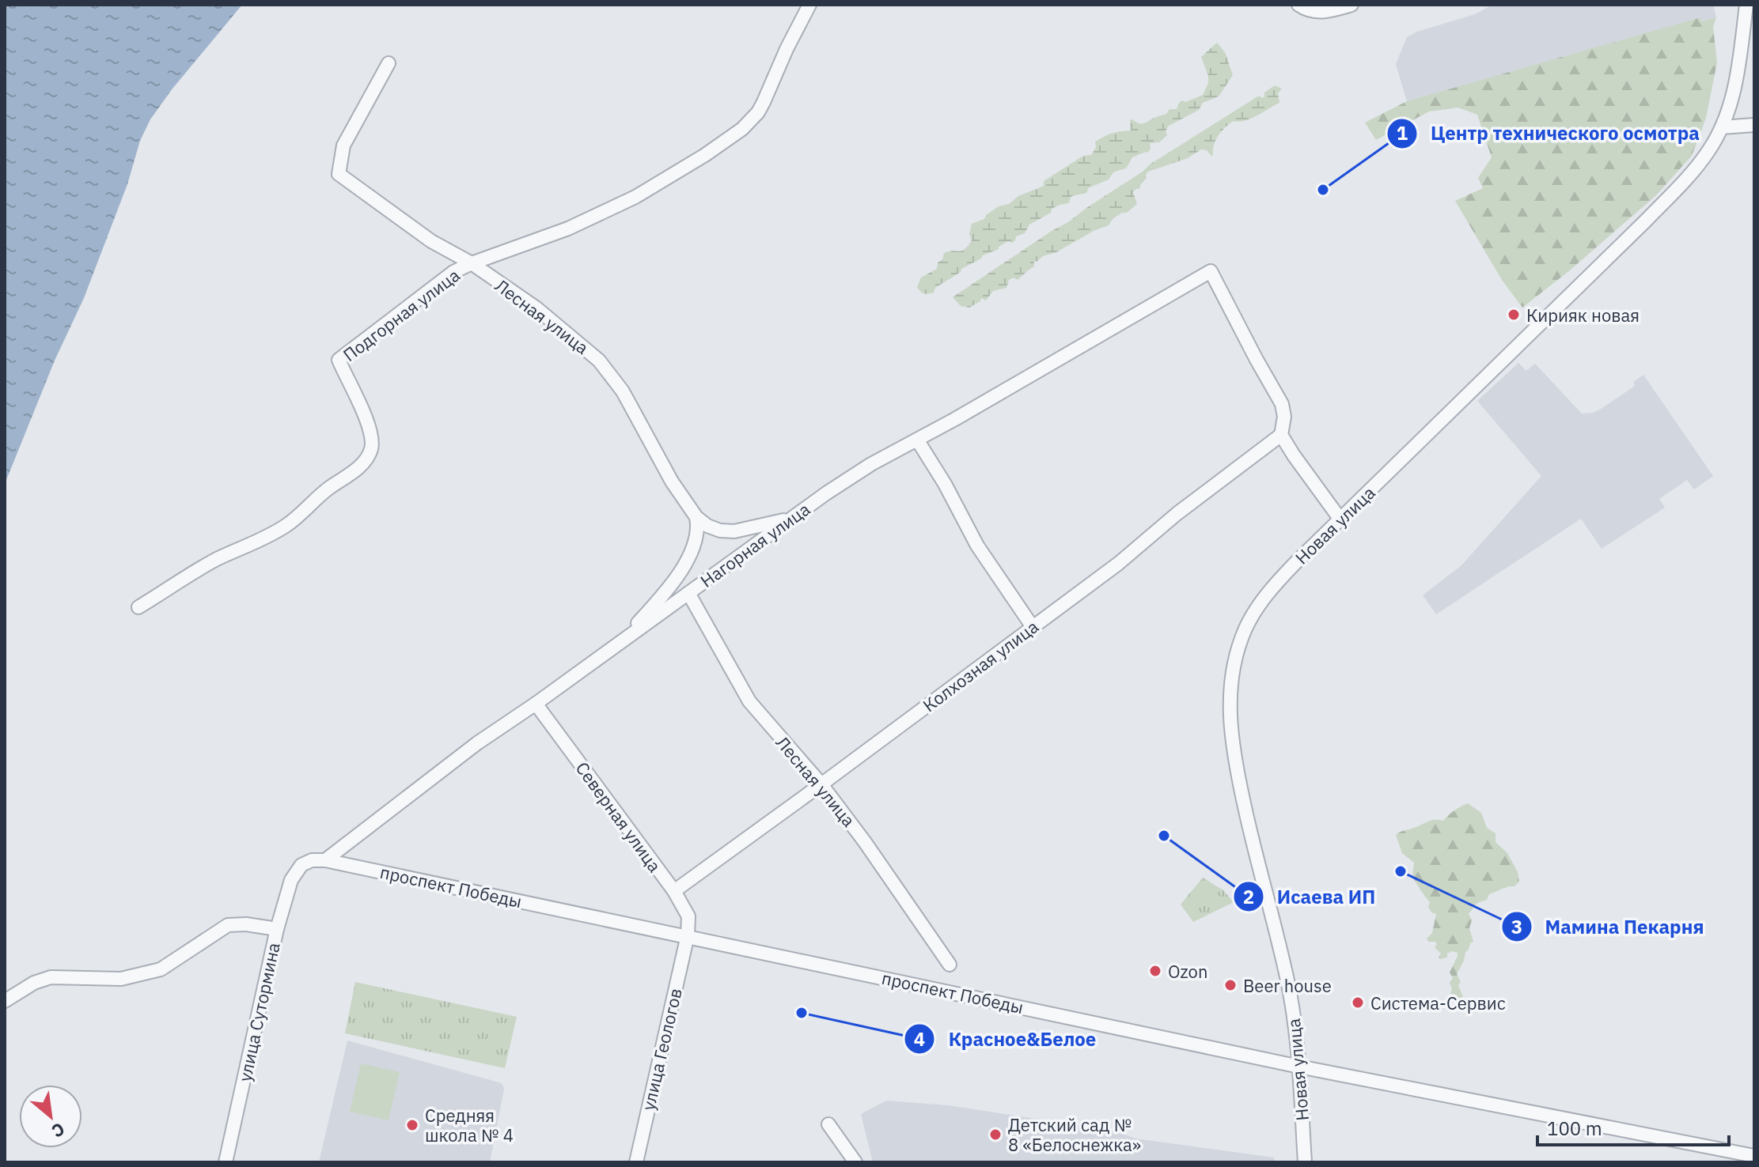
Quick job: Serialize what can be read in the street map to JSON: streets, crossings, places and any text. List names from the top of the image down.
{
  "streets": {
    "street": [
      "Подгорная улица",
      "Лесная улица",
      "Новая улица",
      "Нагорная улица",
      "Колхозная улица",
      "Северная улица",
      "проспект Победы",
      "улица Сутормина",
      "улица Геологов"
    ]
  },
  "crossings": [
    ["Подгорная улица", "Лесная улица"],
    ["Лесная улица", "Нагорная улица"],
    ["Лесная улица", "Колхозная улица"],
    ["Новая улица", "проспект Победы"],
    ["Нагорная улица", "Колхозная улица"],
    ["Нагорная улица", "Северная улица"],
    ["Нагорная улица", "проспект Победы"],
    ["Колхозная улица", "Северная улица"],
    ["Северная улица", "проспект Победы"],
    ["Северная улица", "улица Геологов"],
    ["проспект Победы", "улица Сутормина"],
    ["проспект Победы", "улица Геологов"]
  ],
  "places": [
    "Центр технического осмотра",
    "Кирияк новая",
    "Исаева ИП",
    "Мамина Пекарня",
    "Ozon",
    "Beer house",
    "Система-Сервис",
    "Красное&Белое",
    "Средняя школа № 4",
    "Детский сад № 8 «Белоснежка»"
  ],
  "scale_bar": "100 m",
  "north": "bottom right"
}
